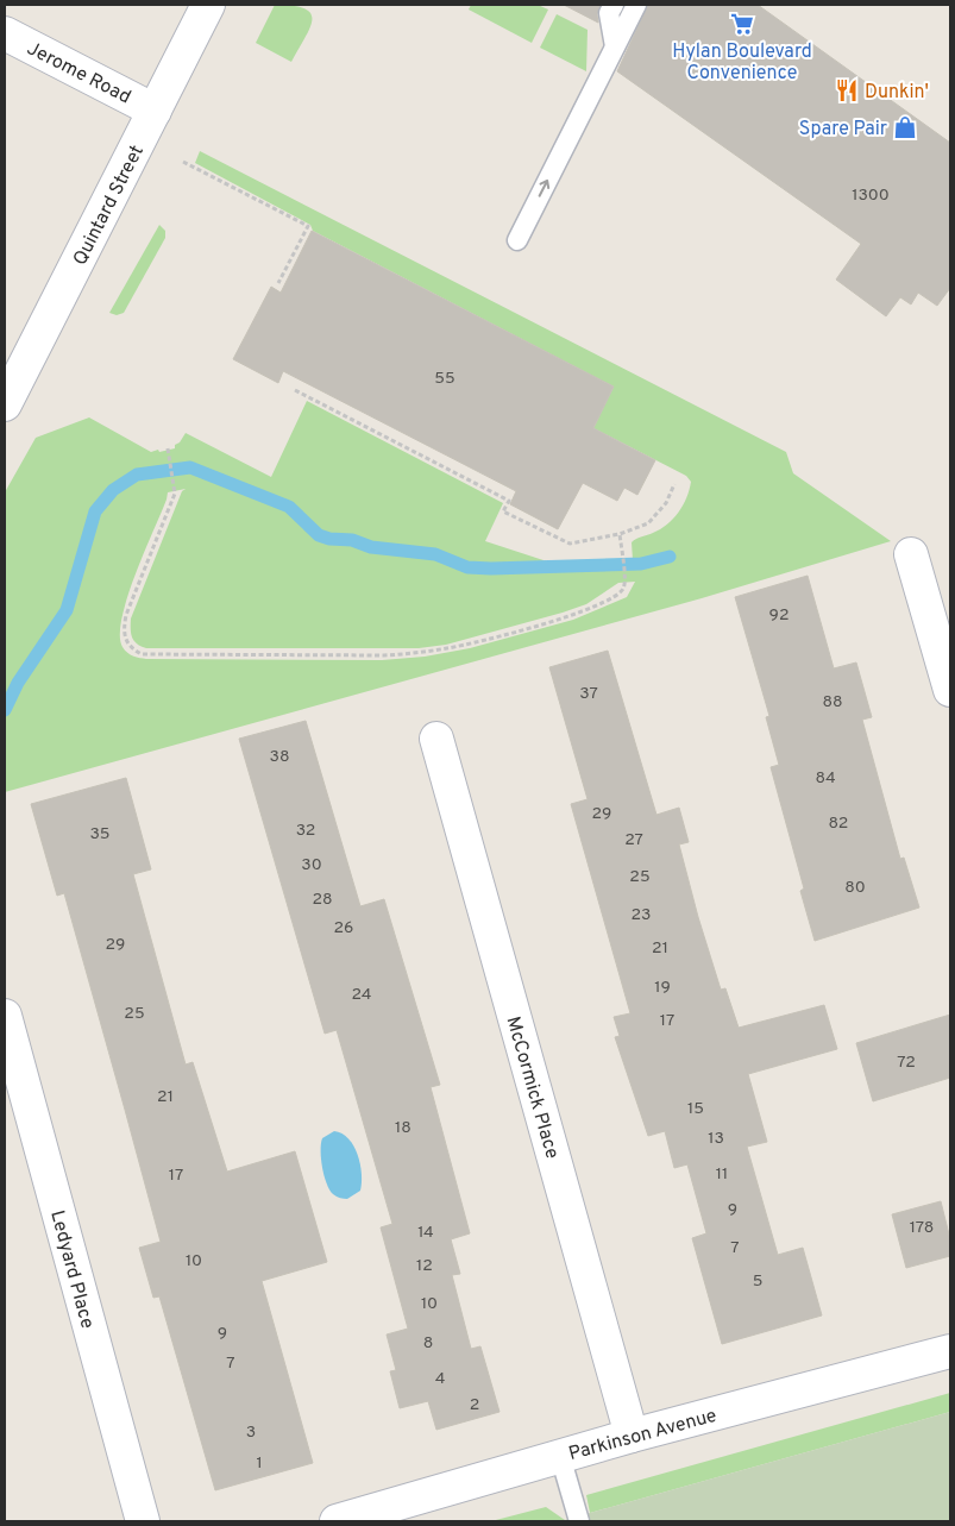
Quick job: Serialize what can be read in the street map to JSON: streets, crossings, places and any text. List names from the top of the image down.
{
  "streets": {
    "street": [
      "Jerome Road",
      "Quintard Street",
      "McCormick Place",
      "Ledyard Place",
      "Parkinson Avenue"
    ]
  },
  "crossings": [
    ["Jerome Road", "Quintard Street"],
    ["McCormick Place", "Parkinson Avenue"]
  ],
  "places": {
    "supermarket": ["Hylan Boulevard Convenience"],
    "restaurant": ["Dunkin'"],
    "shop": ["Spare Pair"]
  },
  "house_numbers": [
    "1300",
    "55",
    "92",
    "37",
    "88",
    "38",
    "84",
    "29",
    "82",
    "32",
    "35",
    "27",
    "30",
    "25",
    "80",
    "28",
    "23",
    "26",
    "29",
    "21",
    "19",
    "24",
    "25",
    "17",
    "72",
    "21",
    "15",
    "18",
    "13",
    "11",
    "17",
    "9",
    "178",
    "14",
    "7",
    "10",
    "12",
    "5",
    "10",
    "9",
    "8",
    "7",
    "4",
    "2",
    "3",
    "1"
  ]
}
